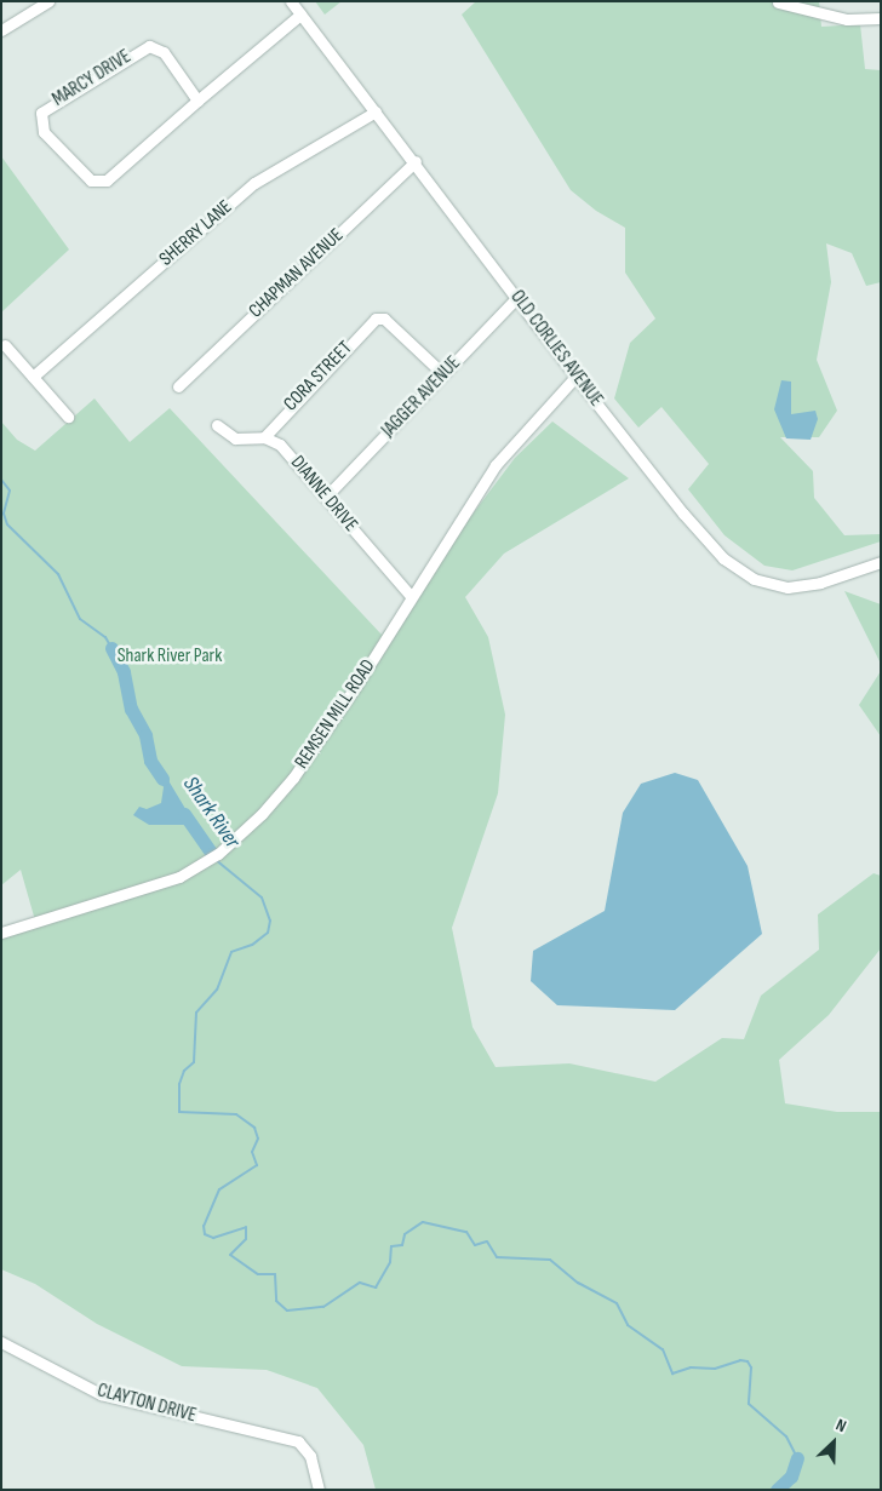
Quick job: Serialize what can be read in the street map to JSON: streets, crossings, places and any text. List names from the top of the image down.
{
  "streets": {
    "street": [
      "MARCY DRIVE",
      "SHERRY LANE",
      "CHAPMAN AVENUE",
      "OLD CORLIES AVENUE",
      "CORA STREET",
      "JAGGER AVENUE",
      "DIANNE DRIVE",
      "REMSEN MILL ROAD",
      "CLAYTON DRIVE"
    ]
  },
  "crossings": [
    ["MARCY DRIVE", "OLD CORLIES AVENUE"],
    ["SHERRY LANE", "OLD CORLIES AVENUE"],
    ["CHAPMAN AVENUE", "OLD CORLIES AVENUE"],
    ["OLD CORLIES AVENUE", "JAGGER AVENUE"],
    ["OLD CORLIES AVENUE", "REMSEN MILL ROAD"],
    ["CORA STREET", "JAGGER AVENUE"],
    ["CORA STREET", "DIANNE DRIVE"],
    ["JAGGER AVENUE", "DIANNE DRIVE"],
    ["DIANNE DRIVE", "REMSEN MILL ROAD"]
  ],
  "water": ["Shark River"],
  "parks": ["Shark River Park"],
  "north": "top right"
}
